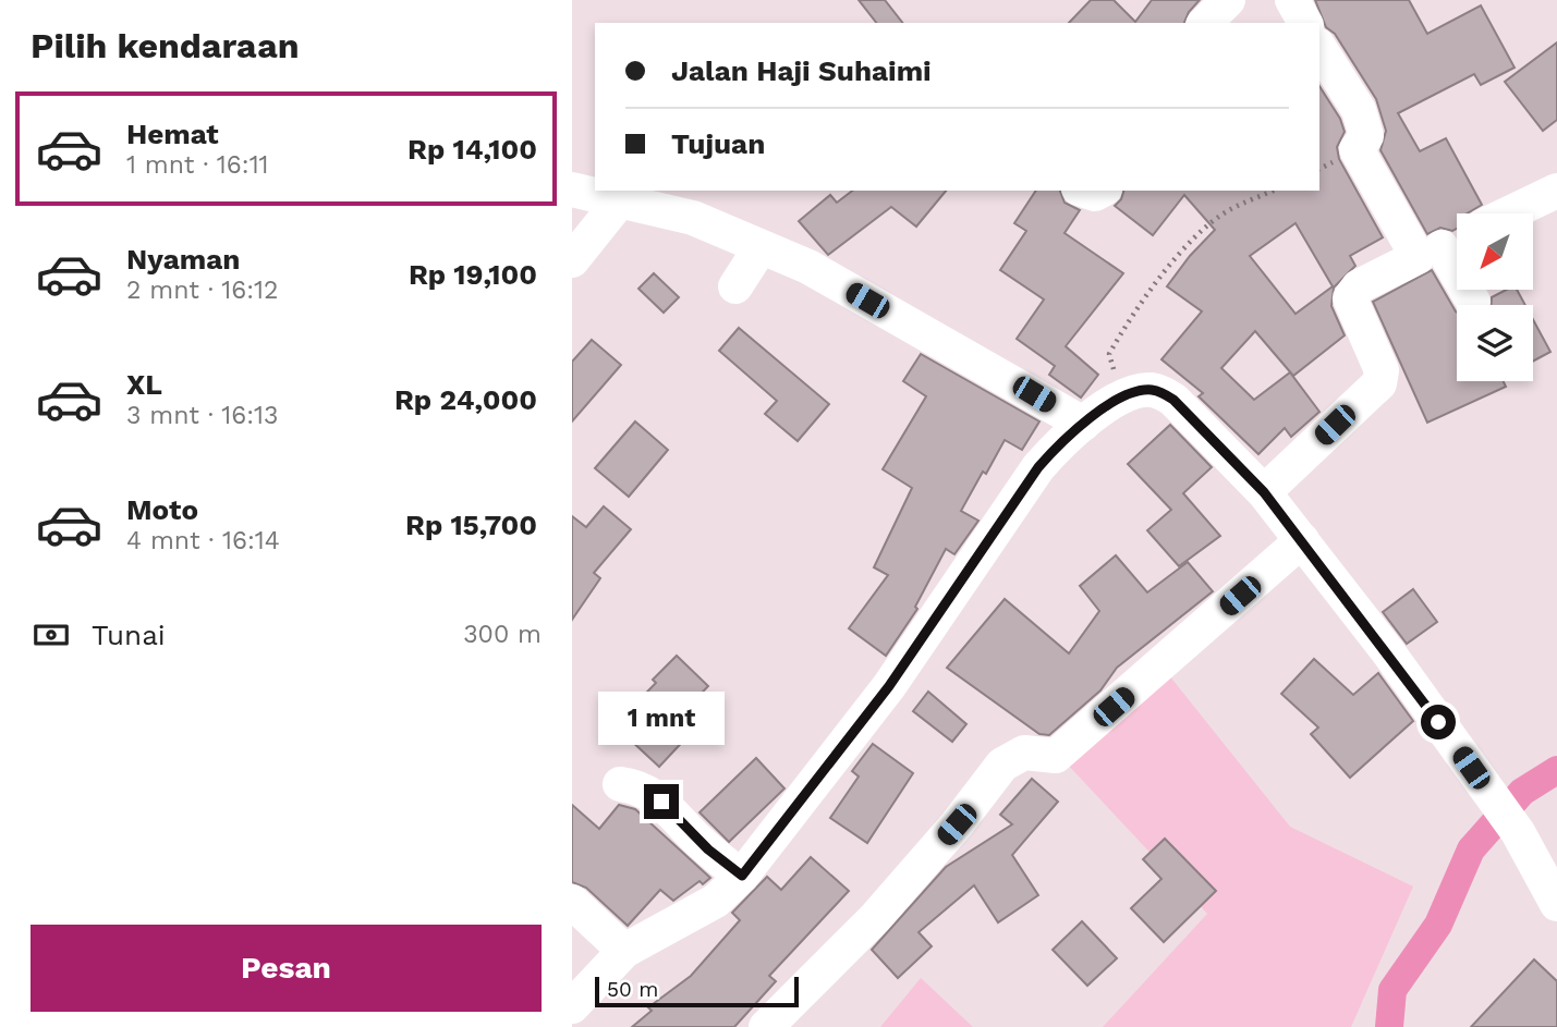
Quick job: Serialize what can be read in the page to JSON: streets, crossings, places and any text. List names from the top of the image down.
{
  "scale_bar": "50 m",
  "north": "bottom left",
  "page": {
    "heading": "Pilih kendaraan",
    "banner": ["Jalan Haji Suhaimi", "Tujuan"],
    "list": [
      {
        "name": "Hemat",
        "note": "1 mnt · 16:11",
        "value": "Rp 14,100"
      },
      {
        "name": "Nyaman",
        "note": "2 mnt · 16:12",
        "value": "Rp 19,100"
      },
      {
        "name": "XL",
        "note": "3 mnt · 16:13",
        "value": "Rp 24,000"
      },
      {
        "name": "Moto",
        "note": "4 mnt · 16:14",
        "value": "Rp 15,700"
      }
    ],
    "pay": ["Tunai", "300 m"],
    "bubble": "1 mnt",
    "buttons": "Pesan",
    "scale": "50 m"
  }
}
